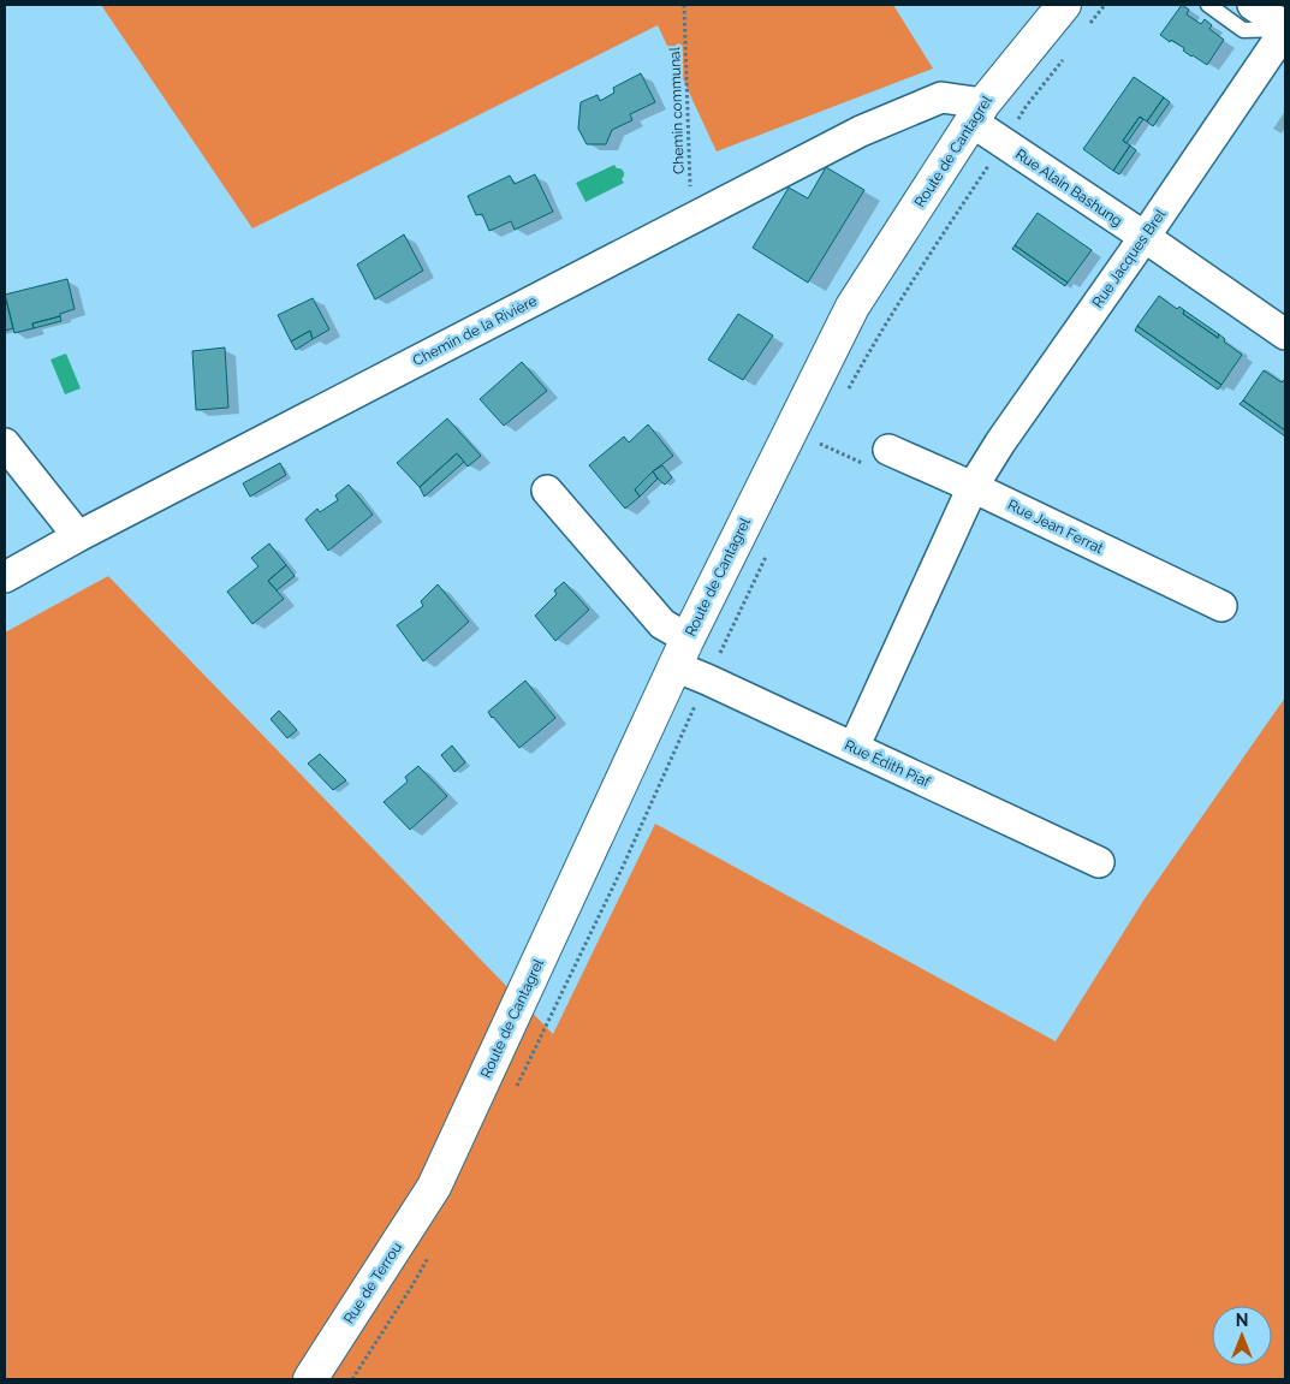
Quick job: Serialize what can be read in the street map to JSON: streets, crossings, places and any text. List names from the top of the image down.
{
  "streets": {
    "street": [
      "Route de Cantagrel",
      "Rue Alain Bashung",
      "Rue Jacques Brel",
      "Chemin de la Rivière",
      "Rue Jean Ferrat",
      "Rue Édith Piaf",
      "Rue de Terrou"
    ],
    "path": ["Chemin communal"]
  },
  "crossings": [
    ["Chemin communal", "Chemin de la Rivière"],
    ["Route de Cantagrel", "Rue Alain Bashung"],
    ["Route de Cantagrel", "Chemin de la Rivière"],
    ["Route de Cantagrel", "Rue Édith Piaf"],
    ["Route de Cantagrel", "Rue de Terrou"],
    ["Rue Alain Bashung", "Rue Jacques Brel"],
    ["Rue Alain Bashung", "Chemin de la Rivière"],
    ["Rue Jacques Brel", "Rue Jean Ferrat"],
    ["Rue Jacques Brel", "Rue Édith Piaf"]
  ],
  "north": "top"
}
